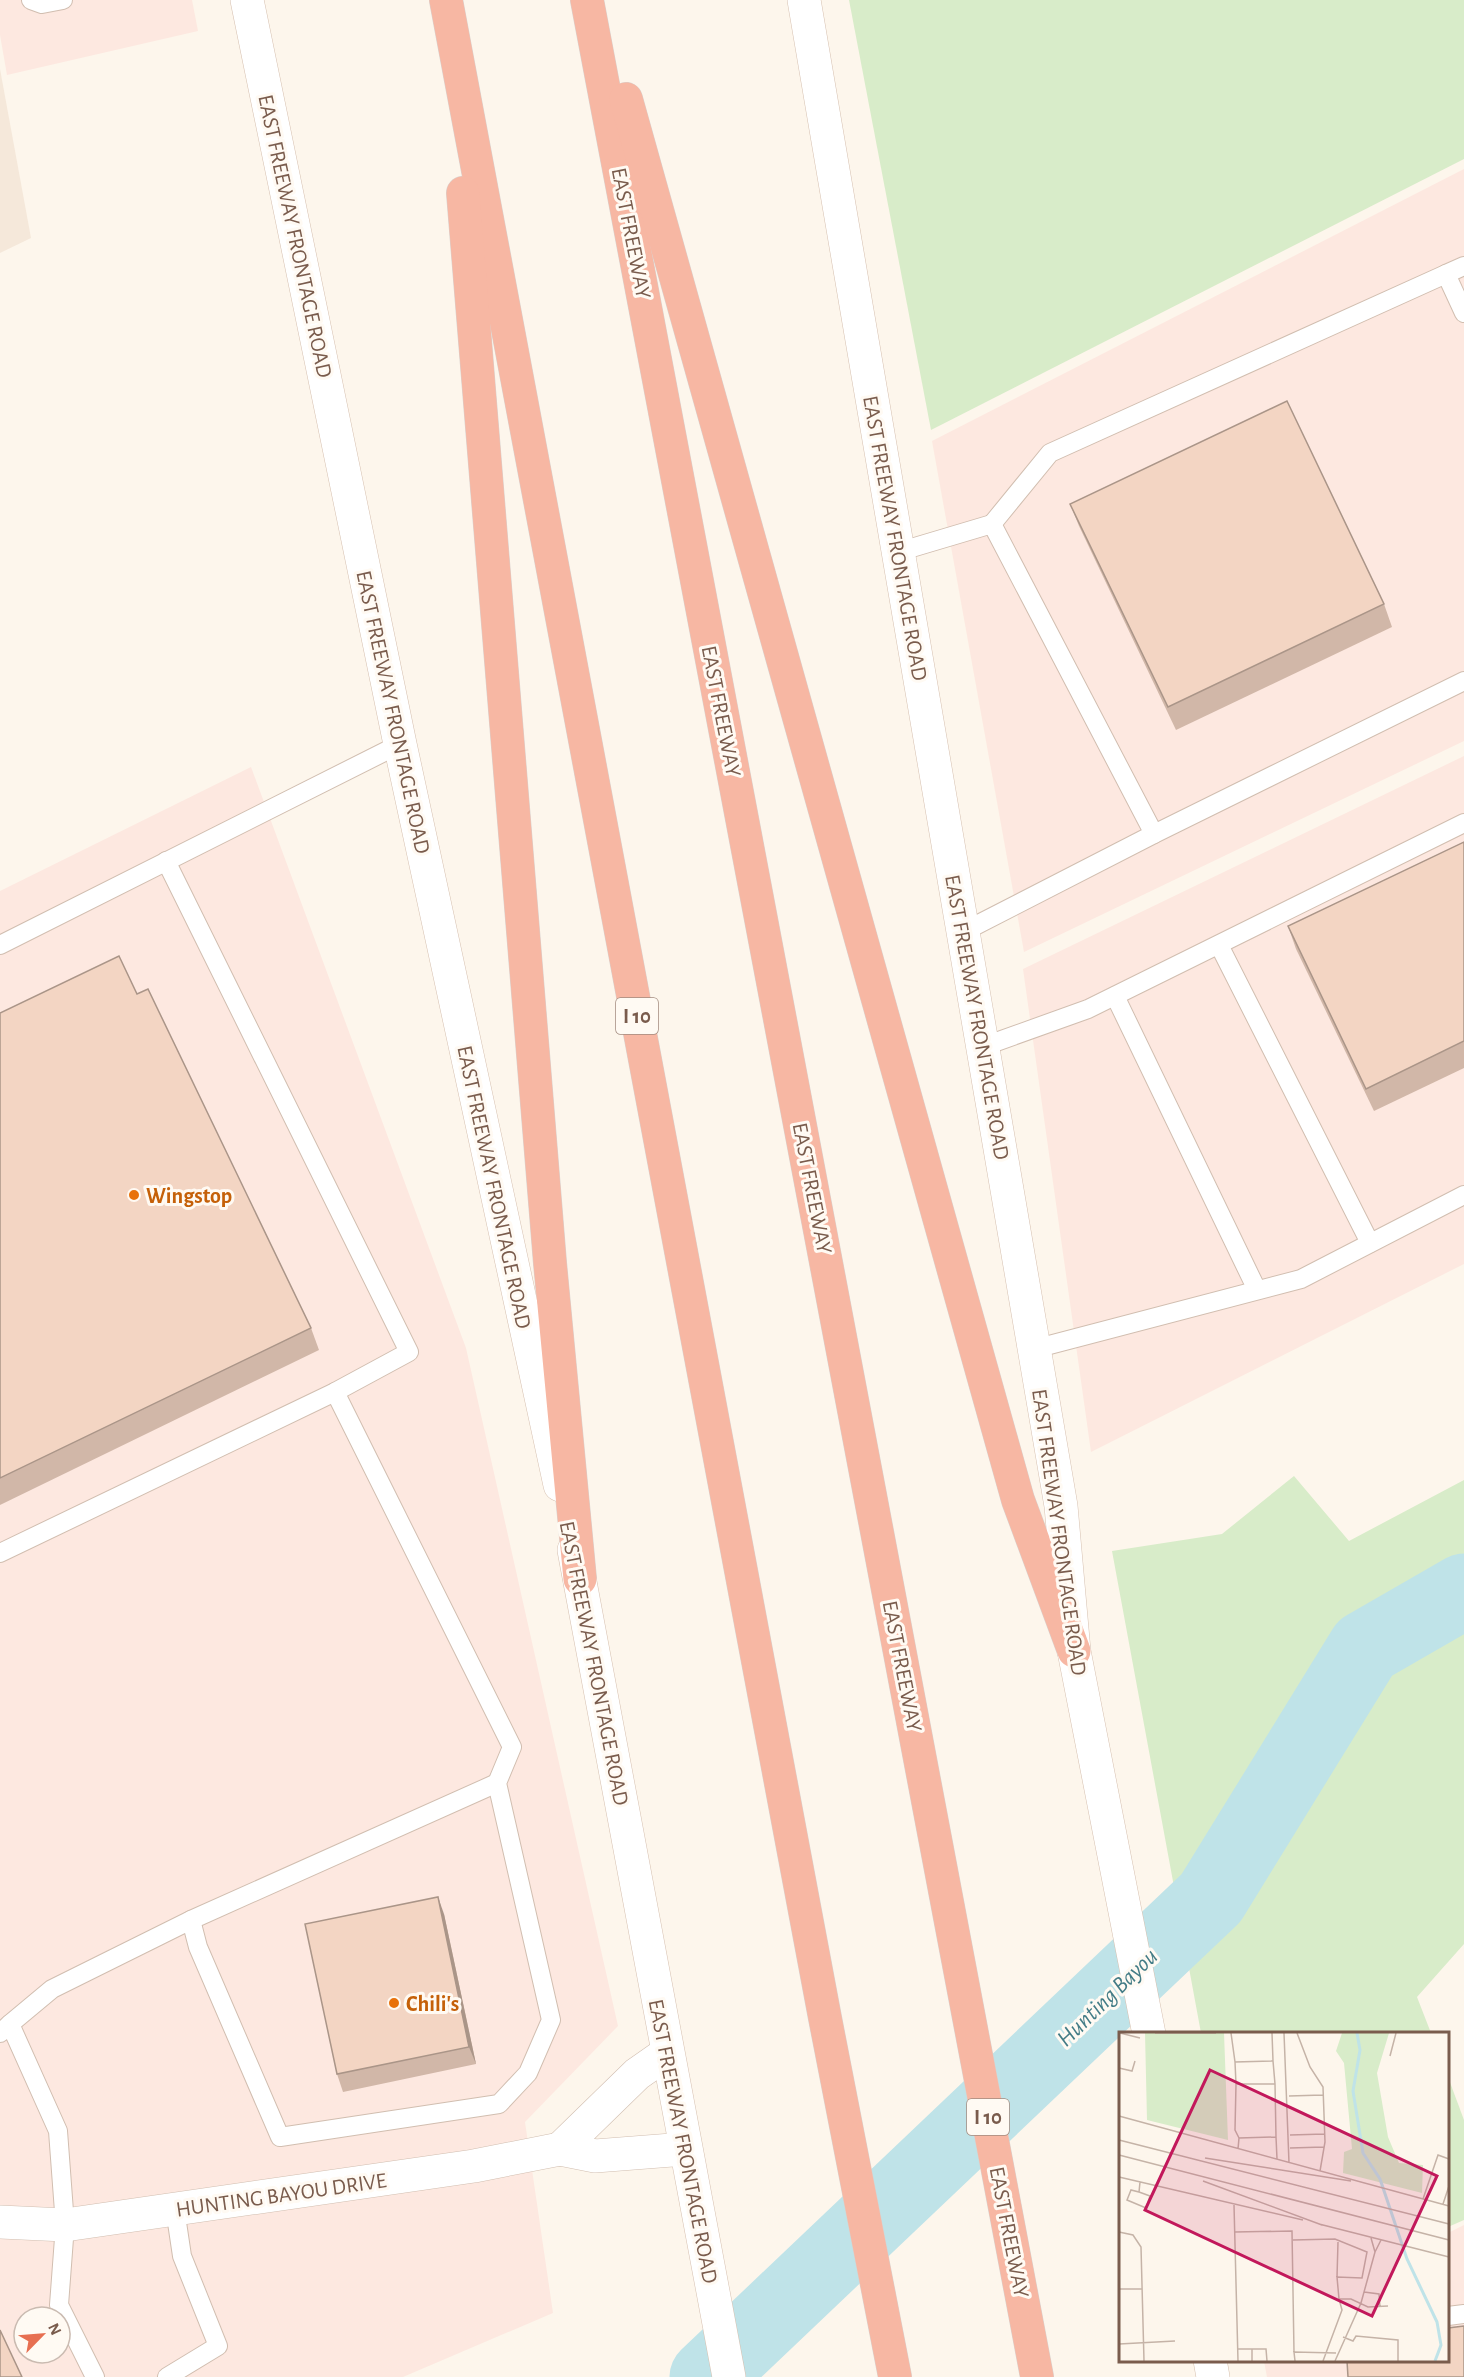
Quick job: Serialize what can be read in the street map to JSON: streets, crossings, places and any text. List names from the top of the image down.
{
  "streets": {
    "highway": ["EAST FREEWAY", "I 10"],
    "main road": ["EAST FREEWAY FRONTAGE ROAD", "HUNTING BAYOU DRIVE"]
  },
  "crossings": [
    ["EAST FREEWAY FRONTAGE ROAD", "HUNTING BAYOU DRIVE"]
  ],
  "water": ["Hunting Bayou"],
  "places": ["Wingstop", "Chili's"],
  "north": "top right"
}
